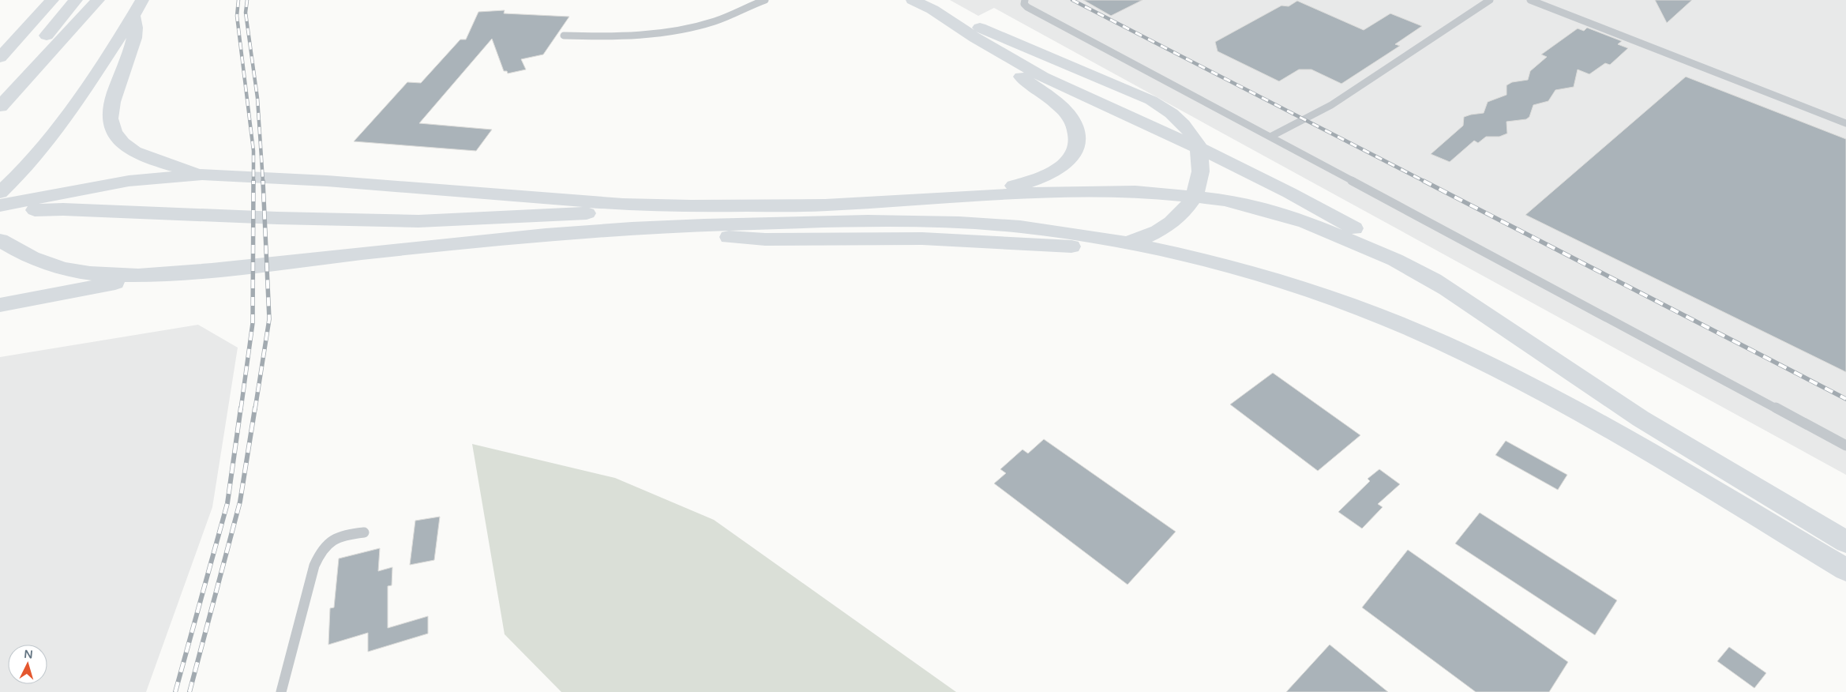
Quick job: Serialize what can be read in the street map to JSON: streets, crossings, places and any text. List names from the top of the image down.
{
  "north": "top"
}
